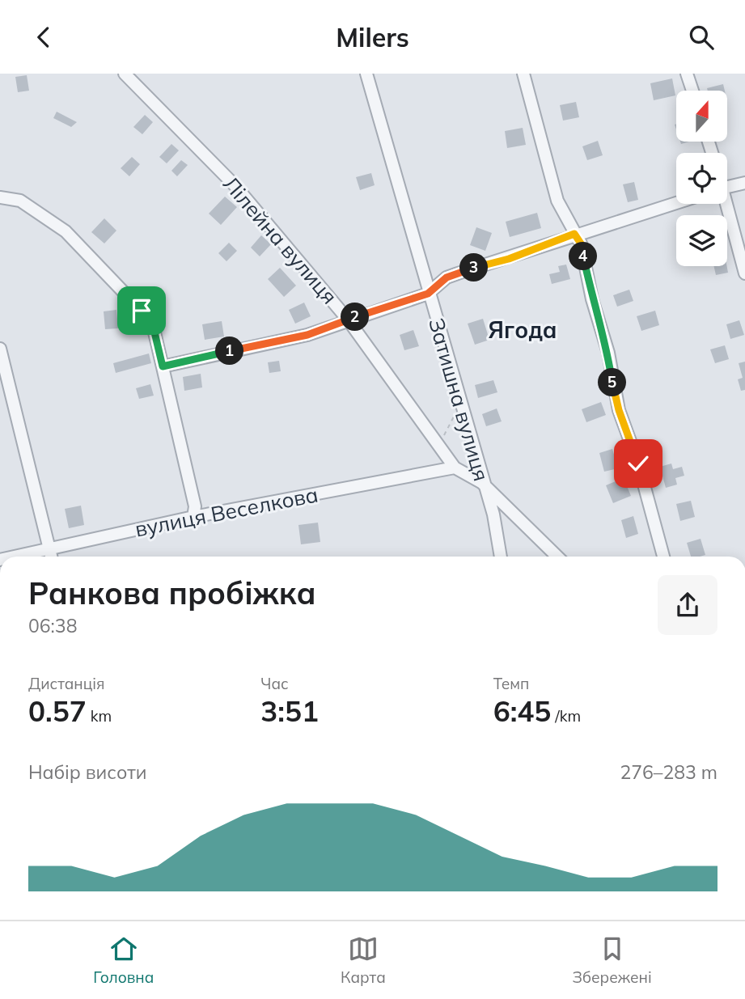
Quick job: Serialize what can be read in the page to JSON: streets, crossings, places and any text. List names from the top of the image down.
{
  "streets": {
    "street": ["Лілейна вулиця", "Затишна вулиця", "вулиця Веселкова"]
  },
  "crossings": [
    ["Лілейна вулиця", "Затишна вулиця"],
    ["Лілейна вулиця", "вулиця Веселкова"]
  ],
  "districts": ["Ягода"],
  "north": "top",
  "page": {
    "header": "Milers",
    "pins": [
      "4",
      "3",
      "2",
      "1",
      "5"
    ],
    "heading": ["Ранкова пробіжка", "06:38"],
    "stats": [
      ["Дистанція", "0.57 km"],
      ["Час", "3:51"],
      ["Темп", "6:45 /km"]
    ],
    "chart": ["Набір висоти", "276–283 m"],
    "tabs": ["Головна", "Карта", "Збережені"]
  }
}
